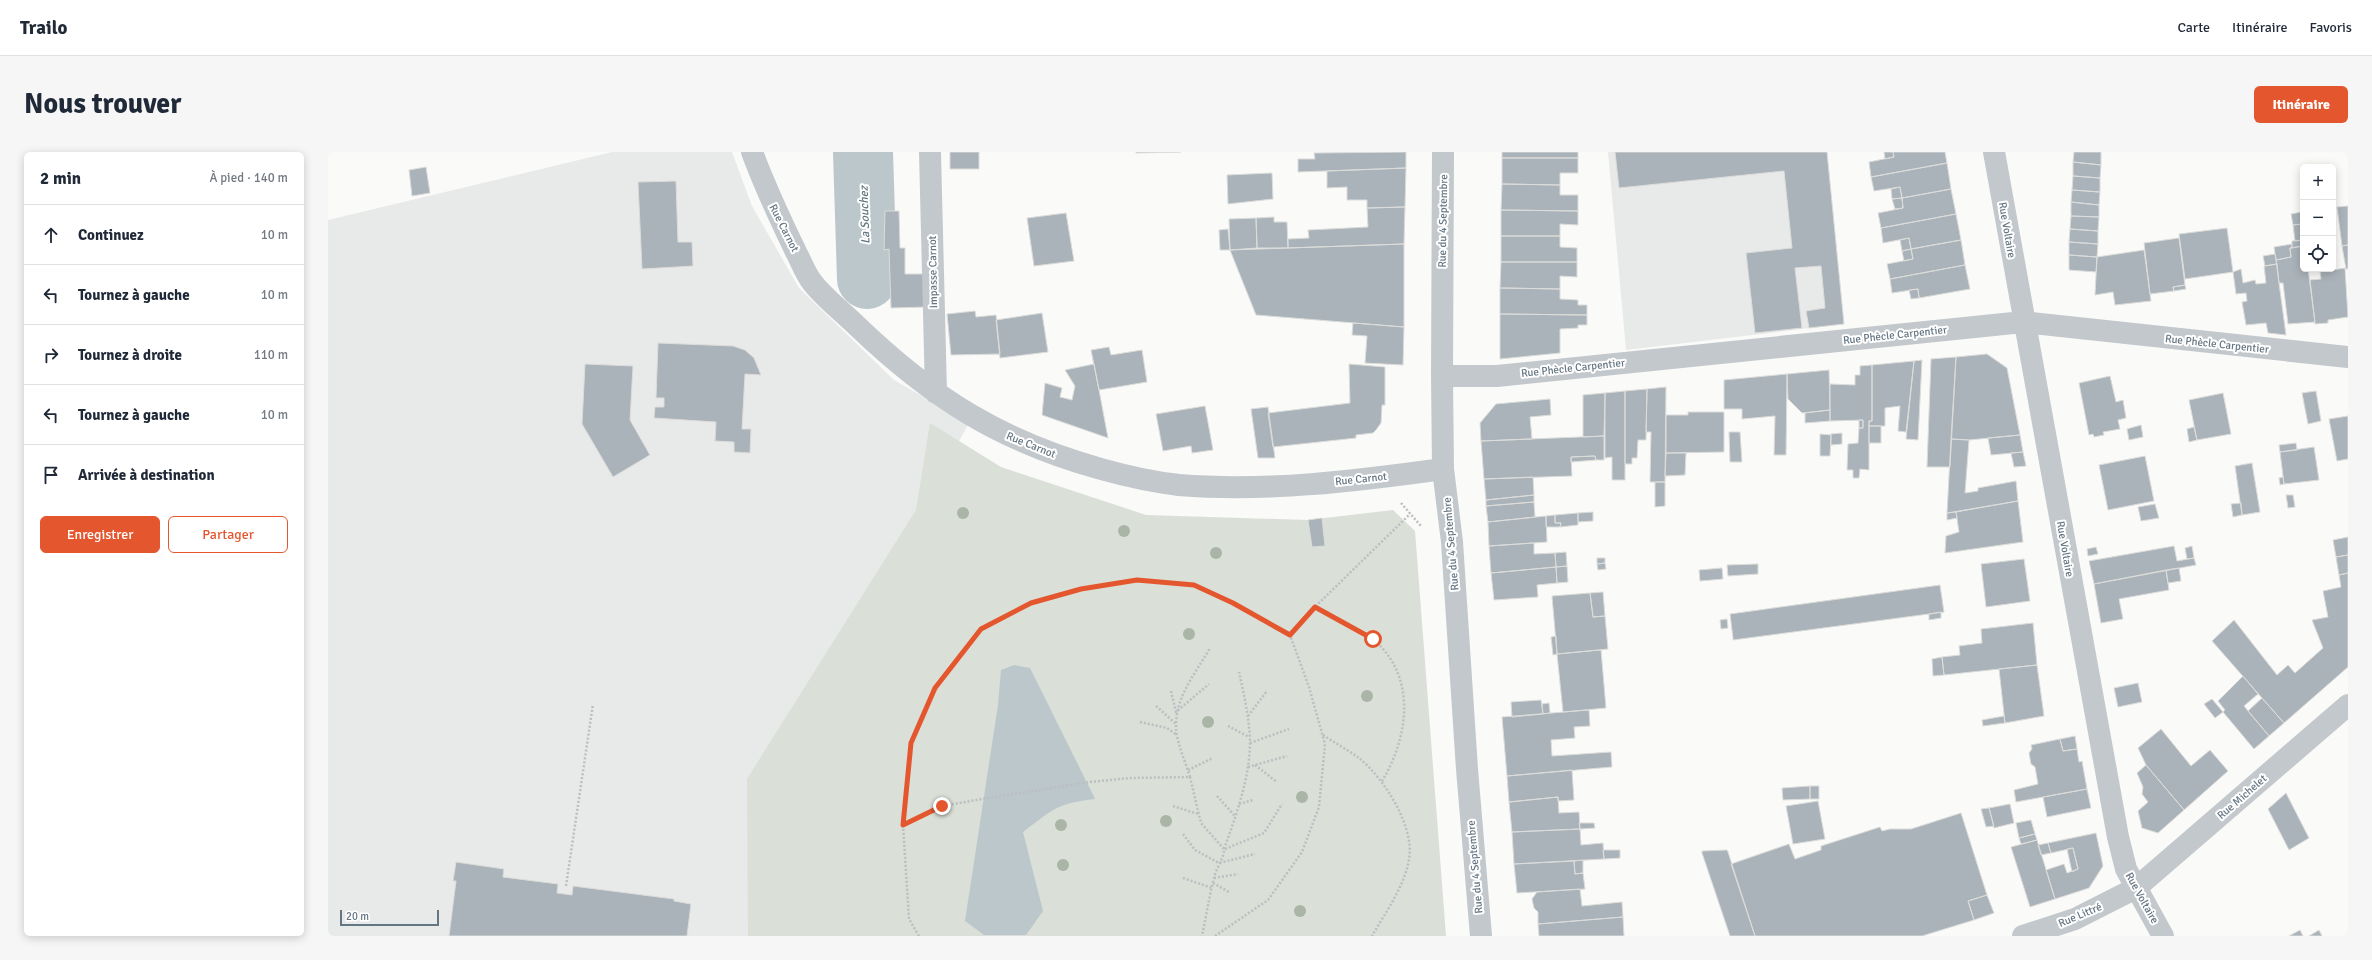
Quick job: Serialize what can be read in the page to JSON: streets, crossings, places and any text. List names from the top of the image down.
{
  "streets": {
    "street": [
      "Rue du 4 Septembre",
      "Rue Carnot",
      "Rue Voltaire",
      "Impasse Carnot",
      "Rue Phècle Carpentier",
      "Rue Michelet",
      "Rue Littré"
    ]
  },
  "crossings": [
    ["Rue du 4 Septembre", "Rue Carnot"],
    ["Rue du 4 Septembre", "Rue Phècle Carpentier"],
    ["Rue Carnot", "Impasse Carnot"],
    ["Rue Voltaire", "Rue Phècle Carpentier"],
    ["Rue Voltaire", "Rue Michelet"],
    ["Rue Voltaire", "Rue Littré"],
    ["Rue Michelet", "Rue Littré"]
  ],
  "water": ["La Souchez"],
  "scale_bar": "20 m",
  "page": {
    "header": "Trailo",
    "nav": ["Carte", "Itinéraire", "Favoris"],
    "buttons": [
      "Itinéraire",
      ["Enregistrer", "Partager"]
    ],
    "title": "Nous trouver",
    "heading": ["2 min", "À pied · 140 m"],
    "map_buttons": ["+", "−"],
    "list": [
      ["Continuez", "10 m"],
      ["Tournez à gauche", "10 m"],
      ["Tournez à droite", "110 m"],
      ["Tournez à gauche", "10 m"],
      "Arrivée à destination"
    ],
    "scale": "20 m"
  }
}
